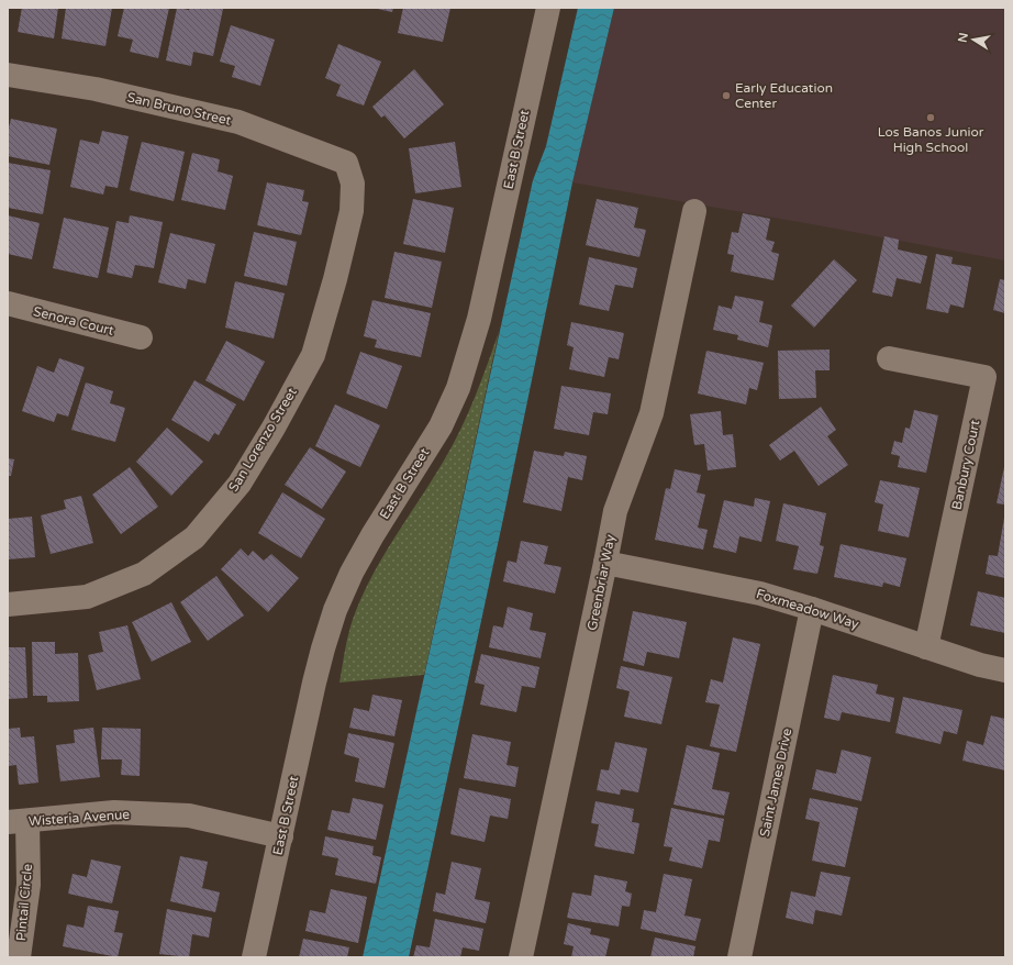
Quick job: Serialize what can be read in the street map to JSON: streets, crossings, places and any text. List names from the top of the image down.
{
  "streets": {
    "street": [
      "San Bruno Street",
      "East B Street",
      "Senora Court",
      "San Lorenzo Street",
      "Banbury Court",
      "Greenbriar Way",
      "Foxmeadow Way",
      "Saint James Drive",
      "Wisteria Avenue",
      "Pintail Circle"
    ]
  },
  "crossings": [
    ["San Bruno Street", "San Lorenzo Street"],
    ["East B Street", "Wisteria Avenue"],
    ["Banbury Court", "Foxmeadow Way"],
    ["Greenbriar Way", "Foxmeadow Way"],
    ["Foxmeadow Way", "Saint James Drive"],
    ["Wisteria Avenue", "Pintail Circle"]
  ],
  "places": ["Early Education Center", "Los Banos Junior High School"],
  "north": "left"
}
